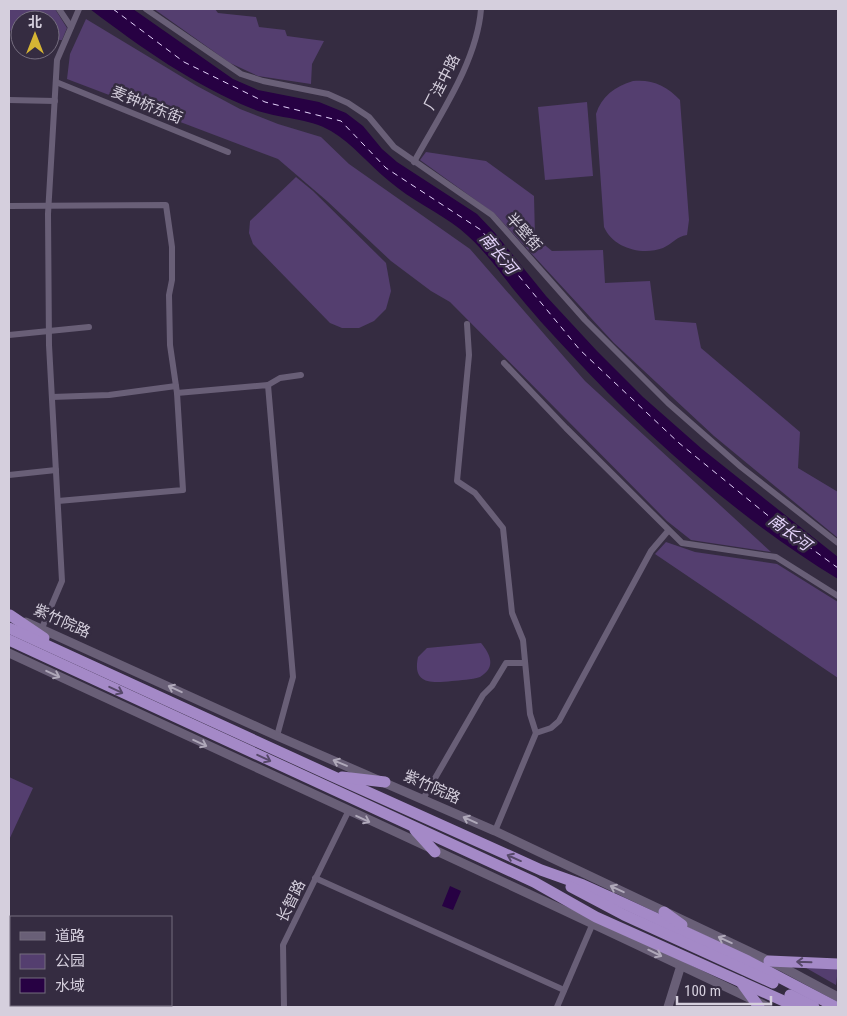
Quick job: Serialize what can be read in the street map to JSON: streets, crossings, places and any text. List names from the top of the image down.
{
  "streets": {
    "highway": ["紫竹院路"],
    "street": [
      "厂洼中路",
      "麦钟桥东街",
      "半壁街",
      "长智路"
    ]
  },
  "crossings": [
    ["厂洼中路", "半壁街"]
  ],
  "water": ["南长河"],
  "legend": ["道路", "公园", "水域"],
  "scale_bar": "100 m",
  "north": "top"
}
